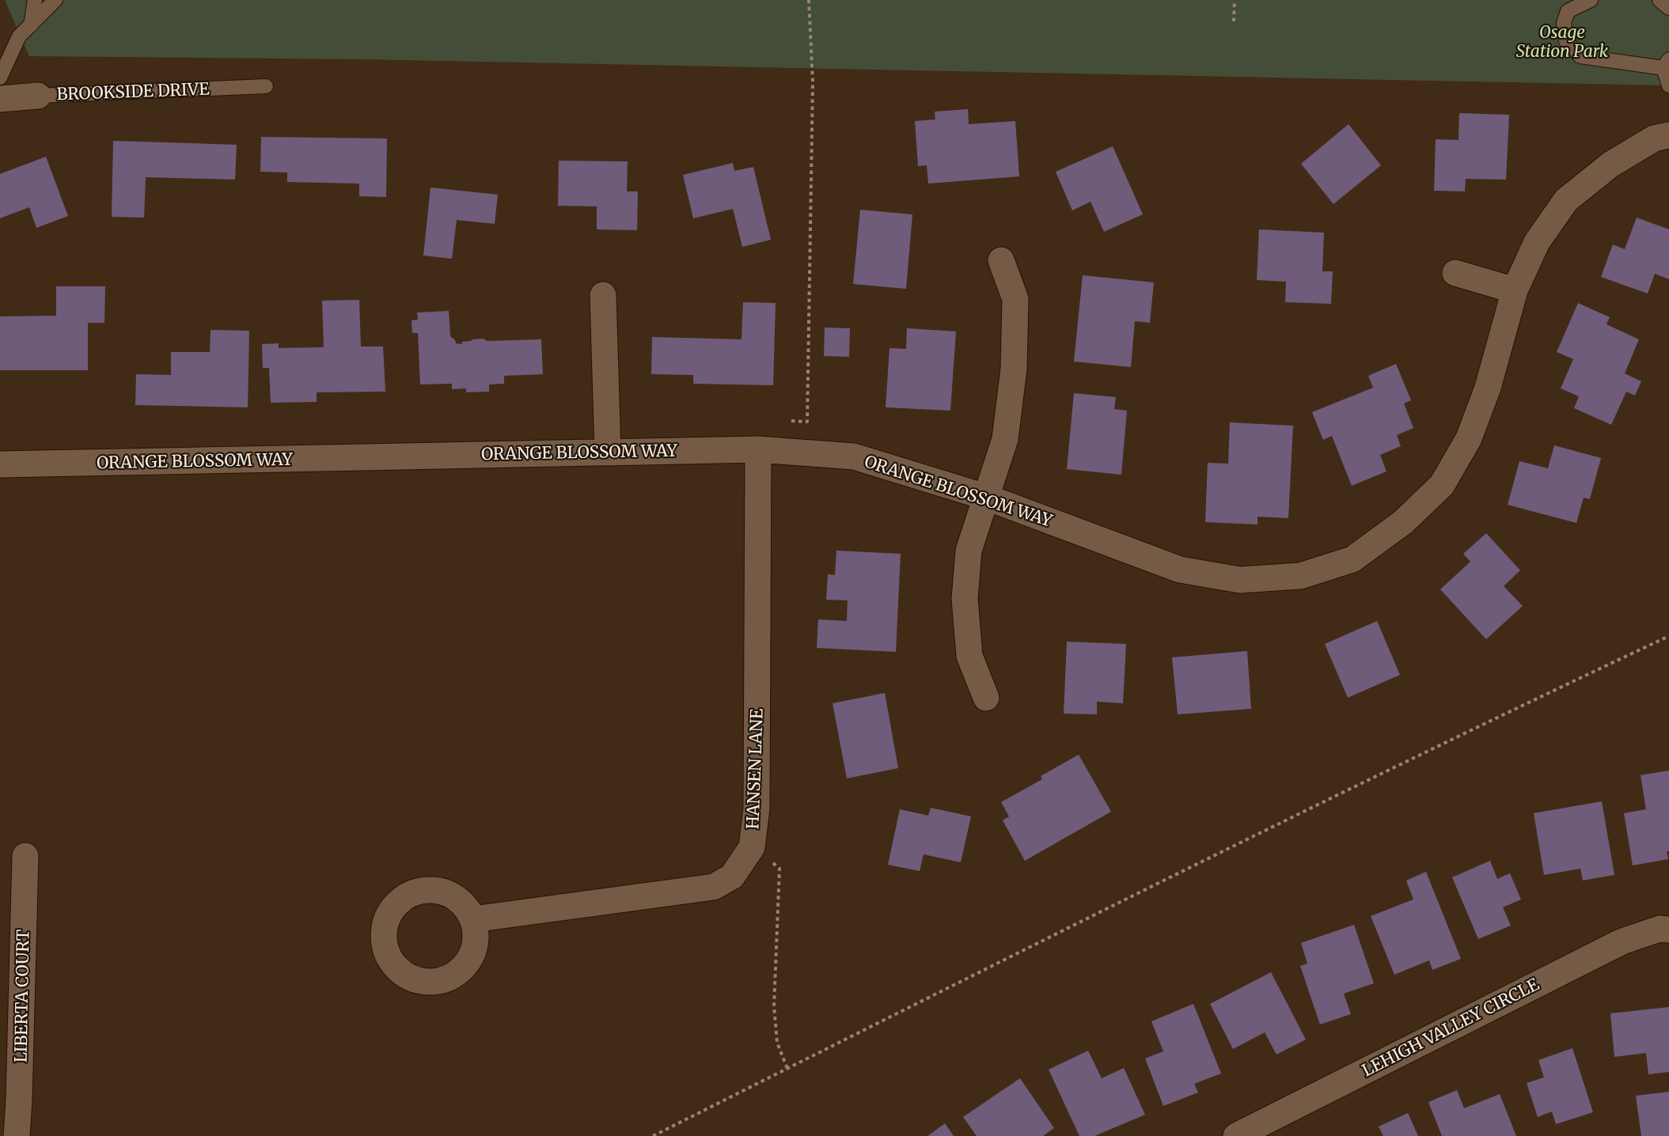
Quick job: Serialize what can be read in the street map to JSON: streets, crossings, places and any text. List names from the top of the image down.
{
  "streets": {
    "street": [
      "BROOKSIDE DRIVE",
      "ORANGE BLOSSOM WAY",
      "HANSEN LANE",
      "LIBERTA COURT",
      "LEHIGH VALLEY CIRCLE"
    ]
  },
  "crossings": [
    ["ORANGE BLOSSOM WAY", "HANSEN LANE"]
  ],
  "parks": ["Osage Station Park"]
}
